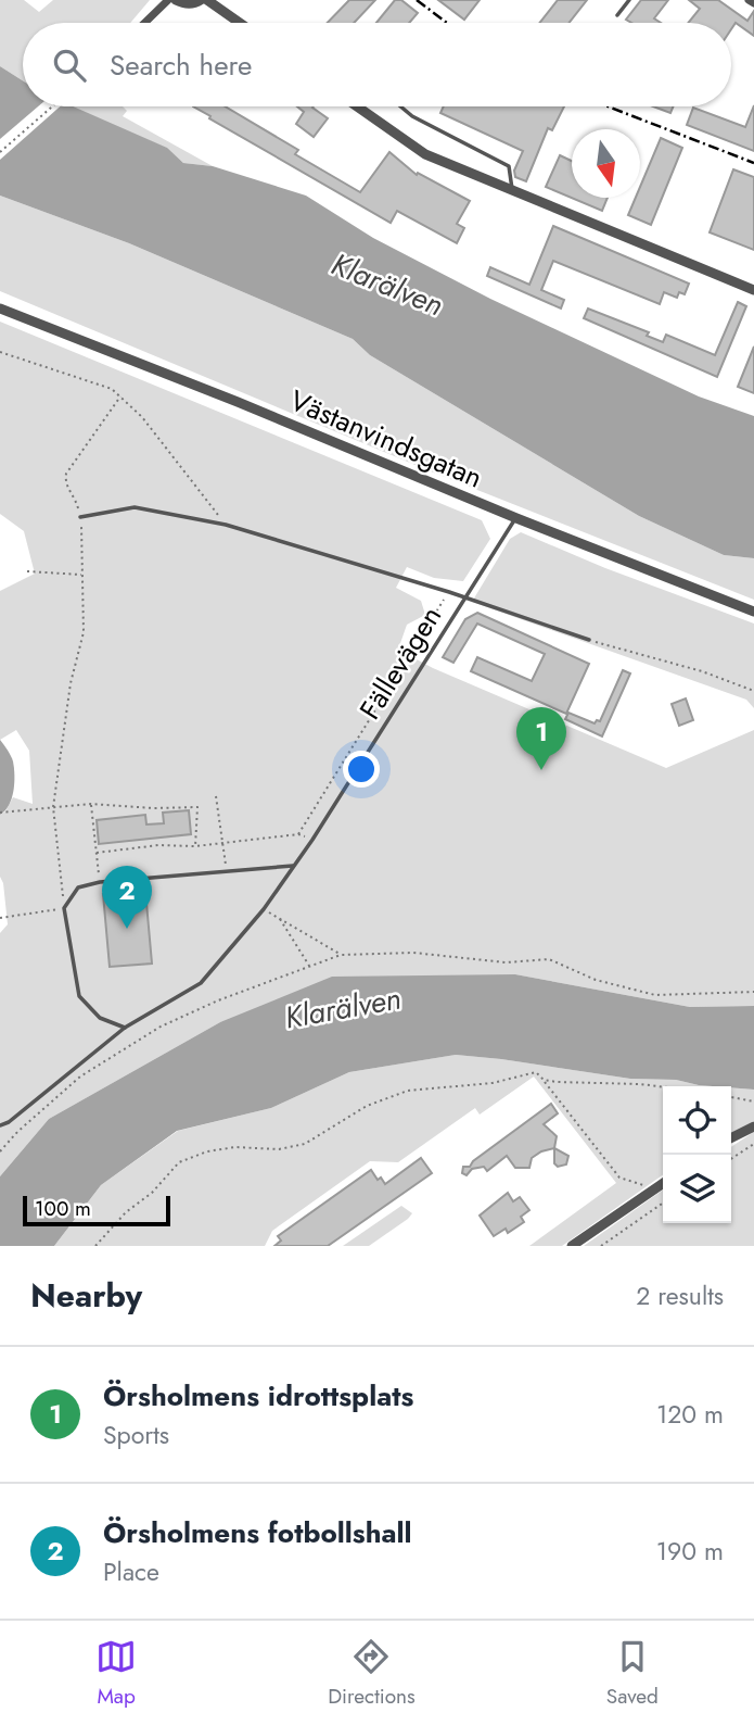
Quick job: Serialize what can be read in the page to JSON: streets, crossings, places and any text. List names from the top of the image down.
{
  "streets": {
    "street": ["Västanvindsgatan"],
    "lane": ["Fällevägen"]
  },
  "crossings": [
    ["Västanvindsgatan", "Fällevägen"]
  ],
  "water": ["Klarälven"],
  "scale_bar": "100 m",
  "north": "bottom",
  "page": {
    "search": "Search here",
    "pins": ["1", "2"],
    "scale": "100 m",
    "heading": ["Nearby", "2 results"],
    "list": [
      {
        "mark": "1",
        "name": "Örsholmens idrottsplats",
        "note": "Sports",
        "value": "120 m"
      },
      {
        "mark": "2",
        "name": "Örsholmens fotbollshall",
        "note": "Place",
        "value": "190 m"
      }
    ],
    "nav": ["Map", "Directions", "Saved"]
  }
}
